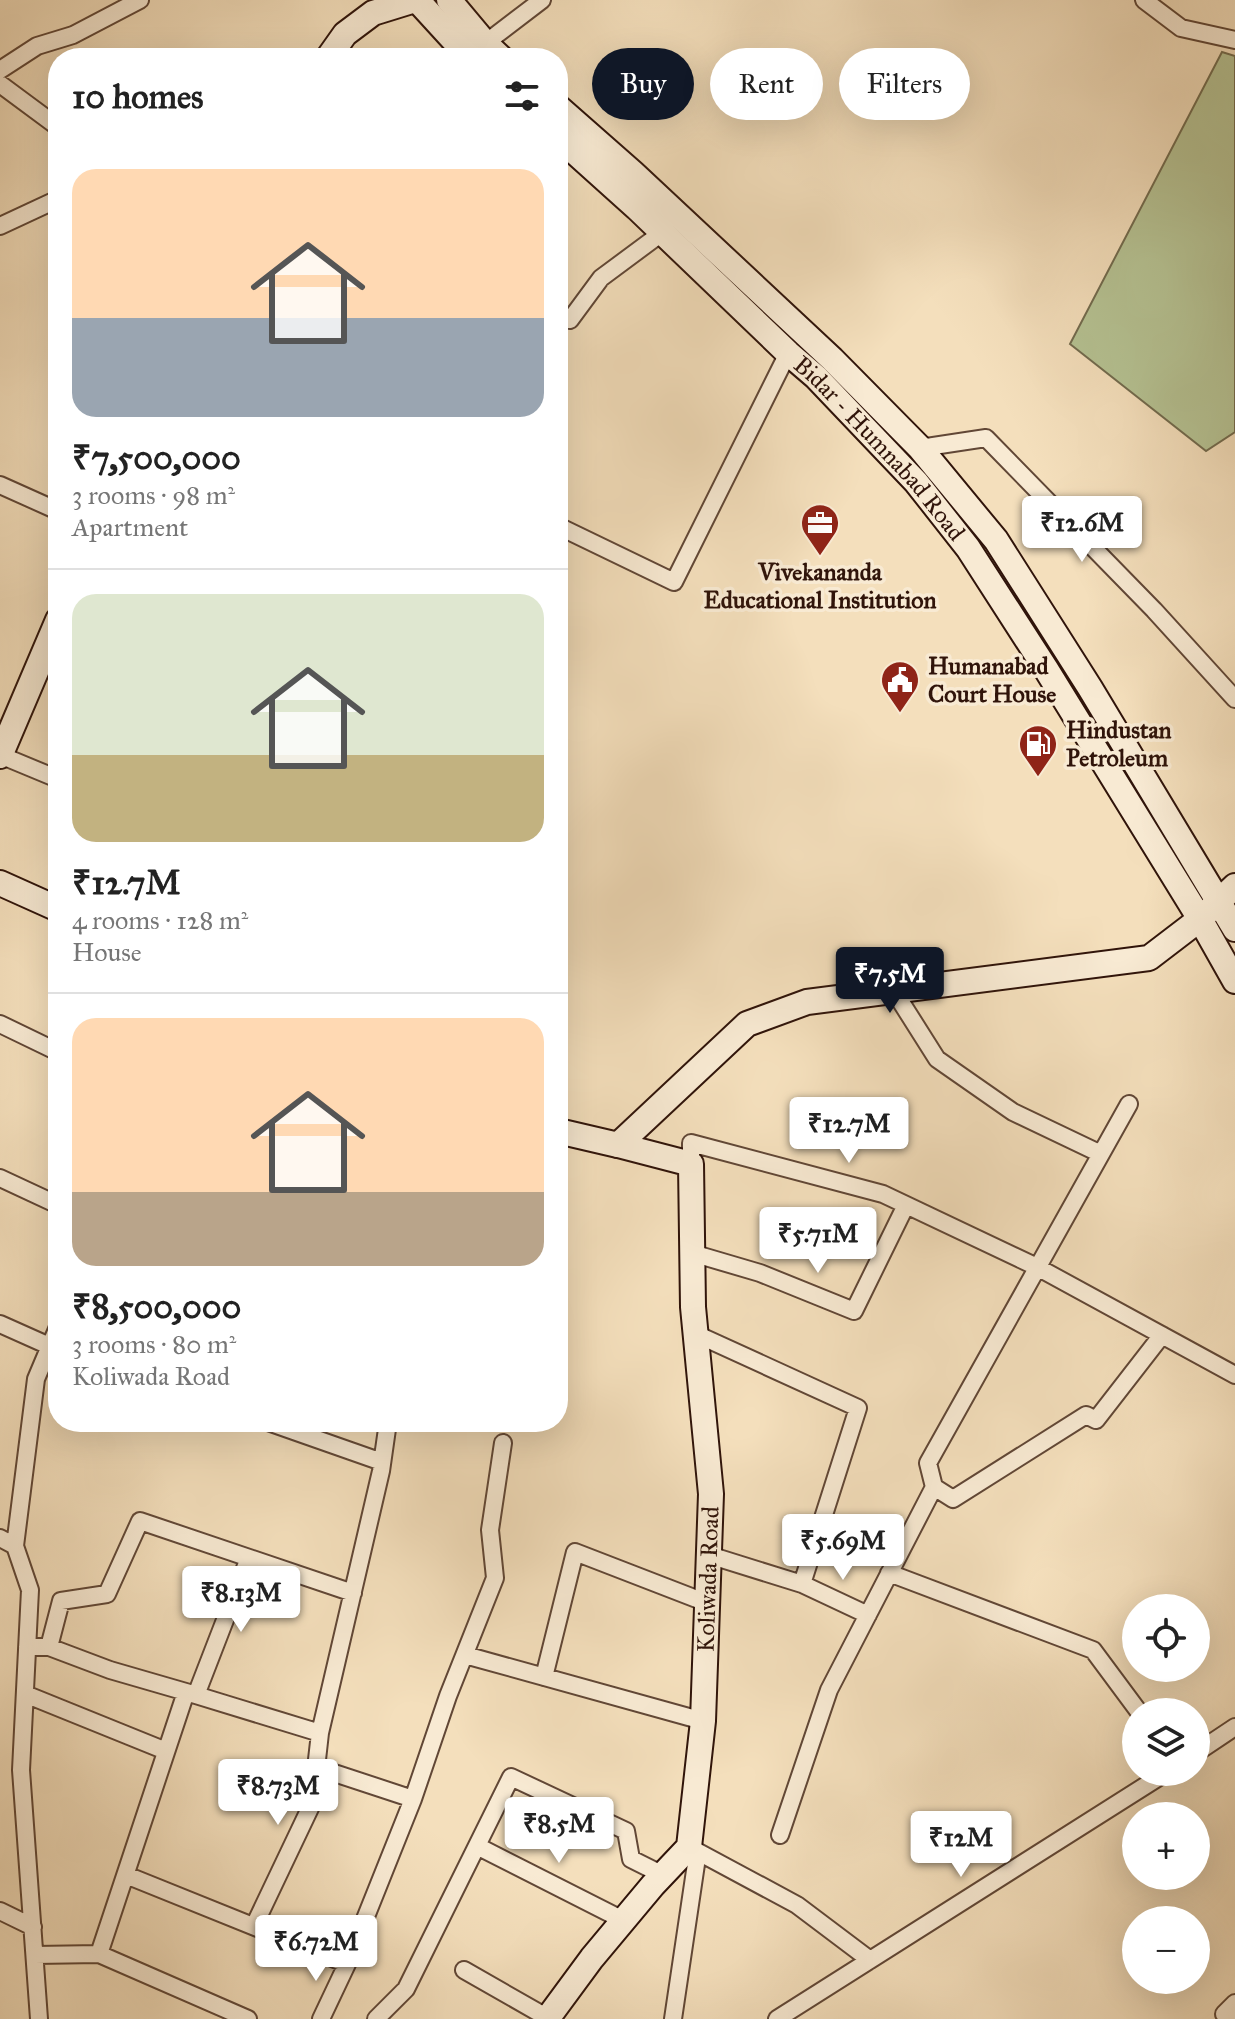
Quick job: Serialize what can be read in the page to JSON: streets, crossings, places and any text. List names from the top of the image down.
{
  "streets": {
    "main road": ["Bidar - Humnabad Road", "Koliwada Road"]
  },
  "places": {
    "office": ["Vivekananda Educational Institution"],
    "public building": ["Humanabad Court House"],
    "fuel station": ["Hindustan Petroleum"]
  },
  "page": {
    "chip": ["Buy", "Rent", "Filters"],
    "heading": "10 homes",
    "list": [
      {
        "name": "₹7,500,000",
        "note": "3 rooms · 98 m² · Apartment"
      },
      {
        "name": "₹12.7M",
        "note": "4 rooms · 128 m² · House"
      },
      {
        "name": "₹8,500,000",
        "note": "3 rooms · 80 m² · Koliwada Road"
      }
    ],
    "price": [
      "₹12.6M",
      "₹7.5M",
      "₹12.7M",
      "₹5.71M",
      "₹5.69M",
      "₹8.13M",
      "₹8.73M",
      "₹8.5M",
      "₹12M",
      "₹6.72M"
    ],
    "map_buttons": ["+", "−"]
  }
}
